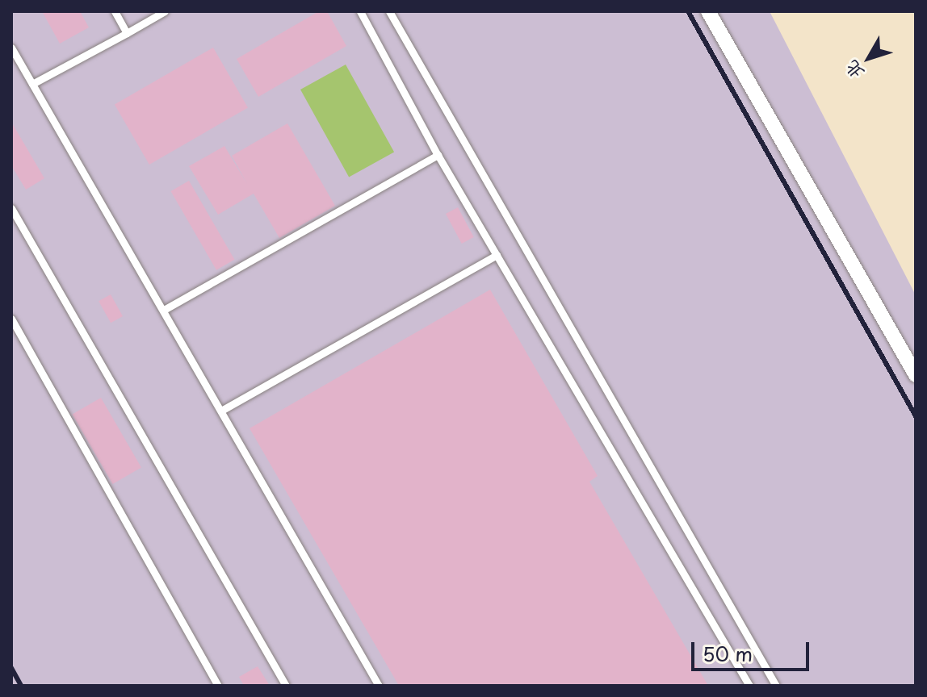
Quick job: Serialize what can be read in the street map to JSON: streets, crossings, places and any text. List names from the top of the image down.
{
  "scale_bar": "50 m",
  "north": "bottom left"
}
